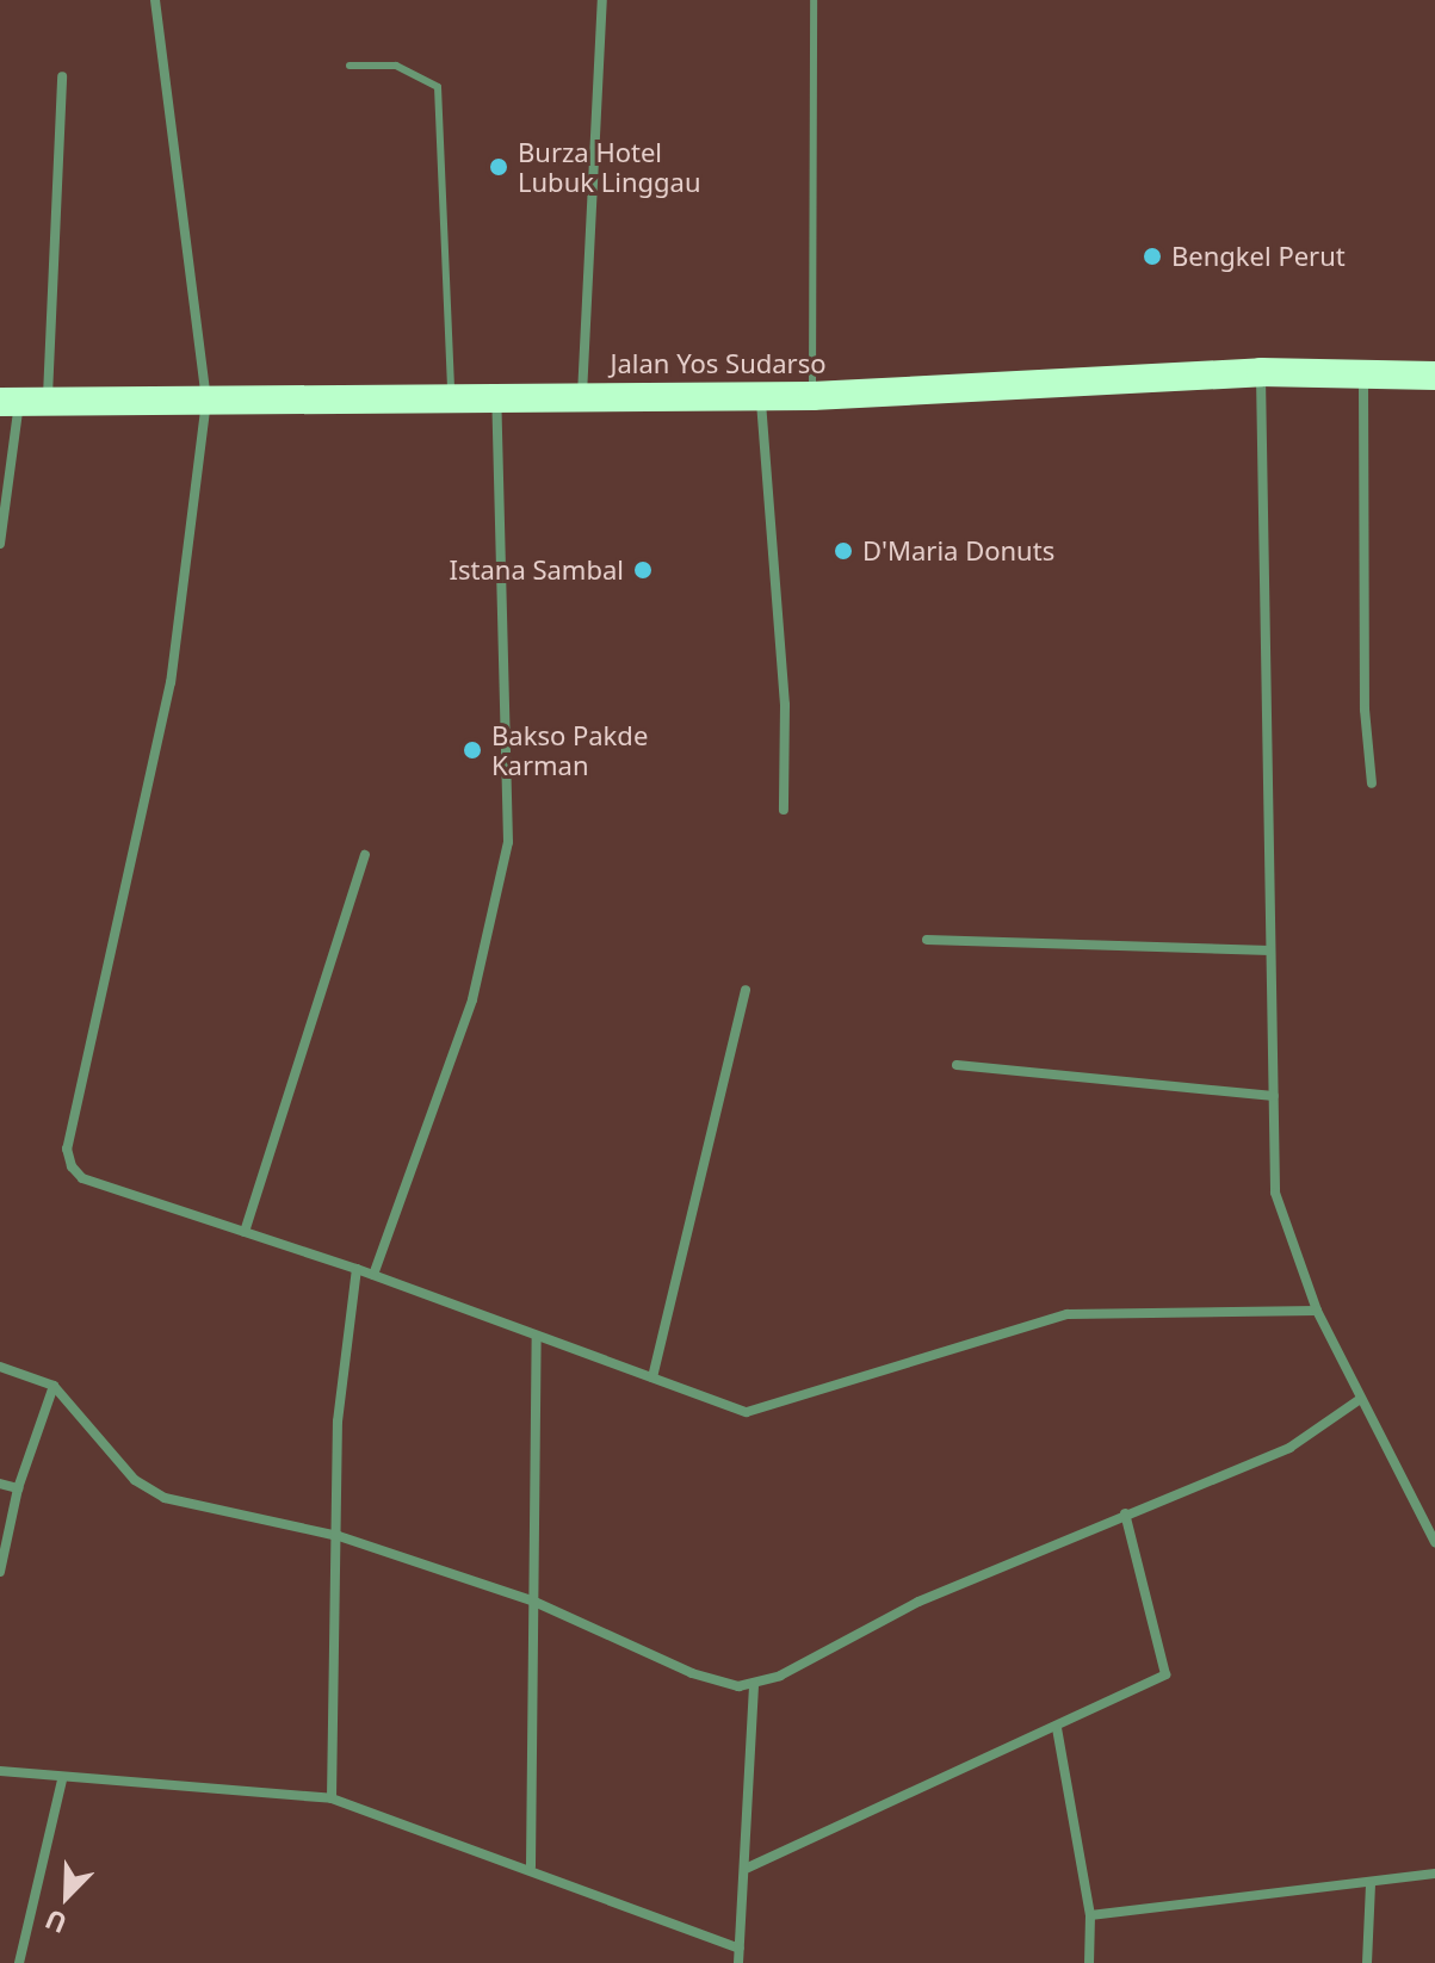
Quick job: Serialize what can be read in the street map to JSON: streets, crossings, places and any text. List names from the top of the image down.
{
  "streets": {
    "highway": ["Jalan Yos Sudarso"]
  },
  "places": [
    "Burza Hotel Lubuk Linggau",
    "Bengkel Perut",
    "D'Maria Donuts",
    "Istana Sambal",
    "Bakso Pakde Karman"
  ],
  "north": "bottom left"
}
